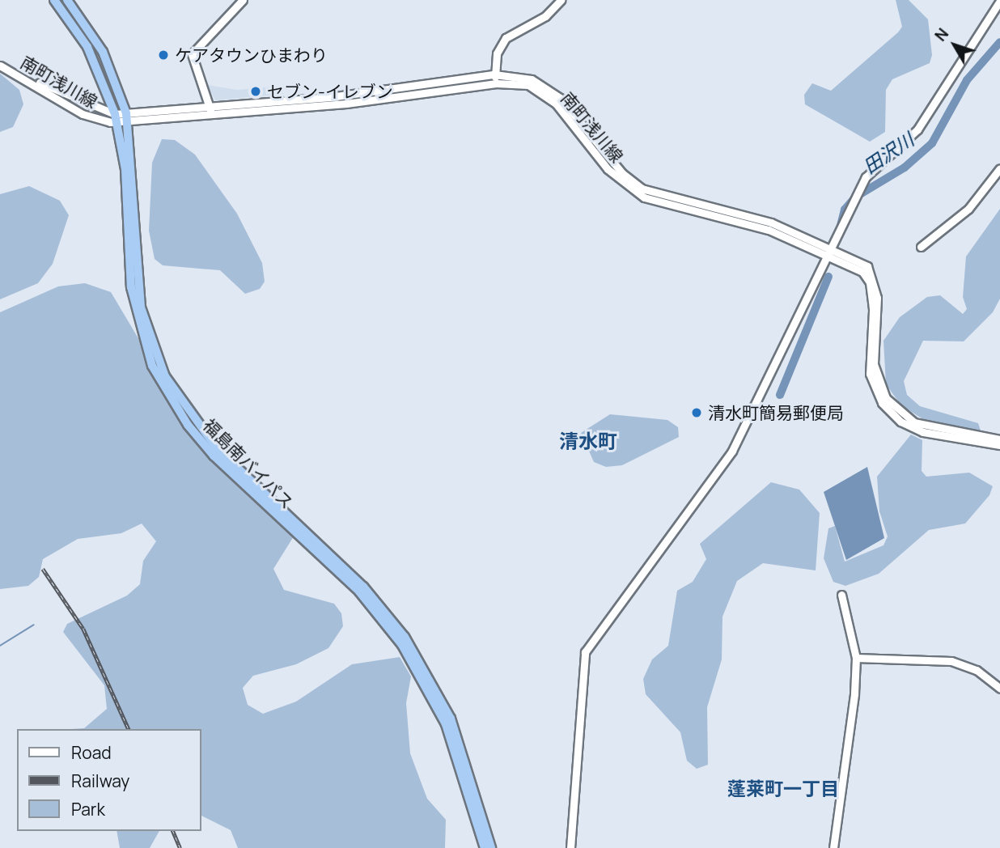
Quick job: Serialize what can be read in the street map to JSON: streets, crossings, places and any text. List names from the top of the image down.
{
  "streets": {
    "highway": ["福島南バイパス"],
    "street": ["南町浅川線"]
  },
  "crossings": [
    ["南町浅川線", "福島南バイパス"]
  ],
  "districts": ["清水町", "蓬莱町一丁目"],
  "water": ["田沢川"],
  "places": ["ケアタウンひまわり", "セブン-イレブン", "清水町簡易郵便局"],
  "legend": ["Road", "Railway", "Park"],
  "north": "top left"
}
